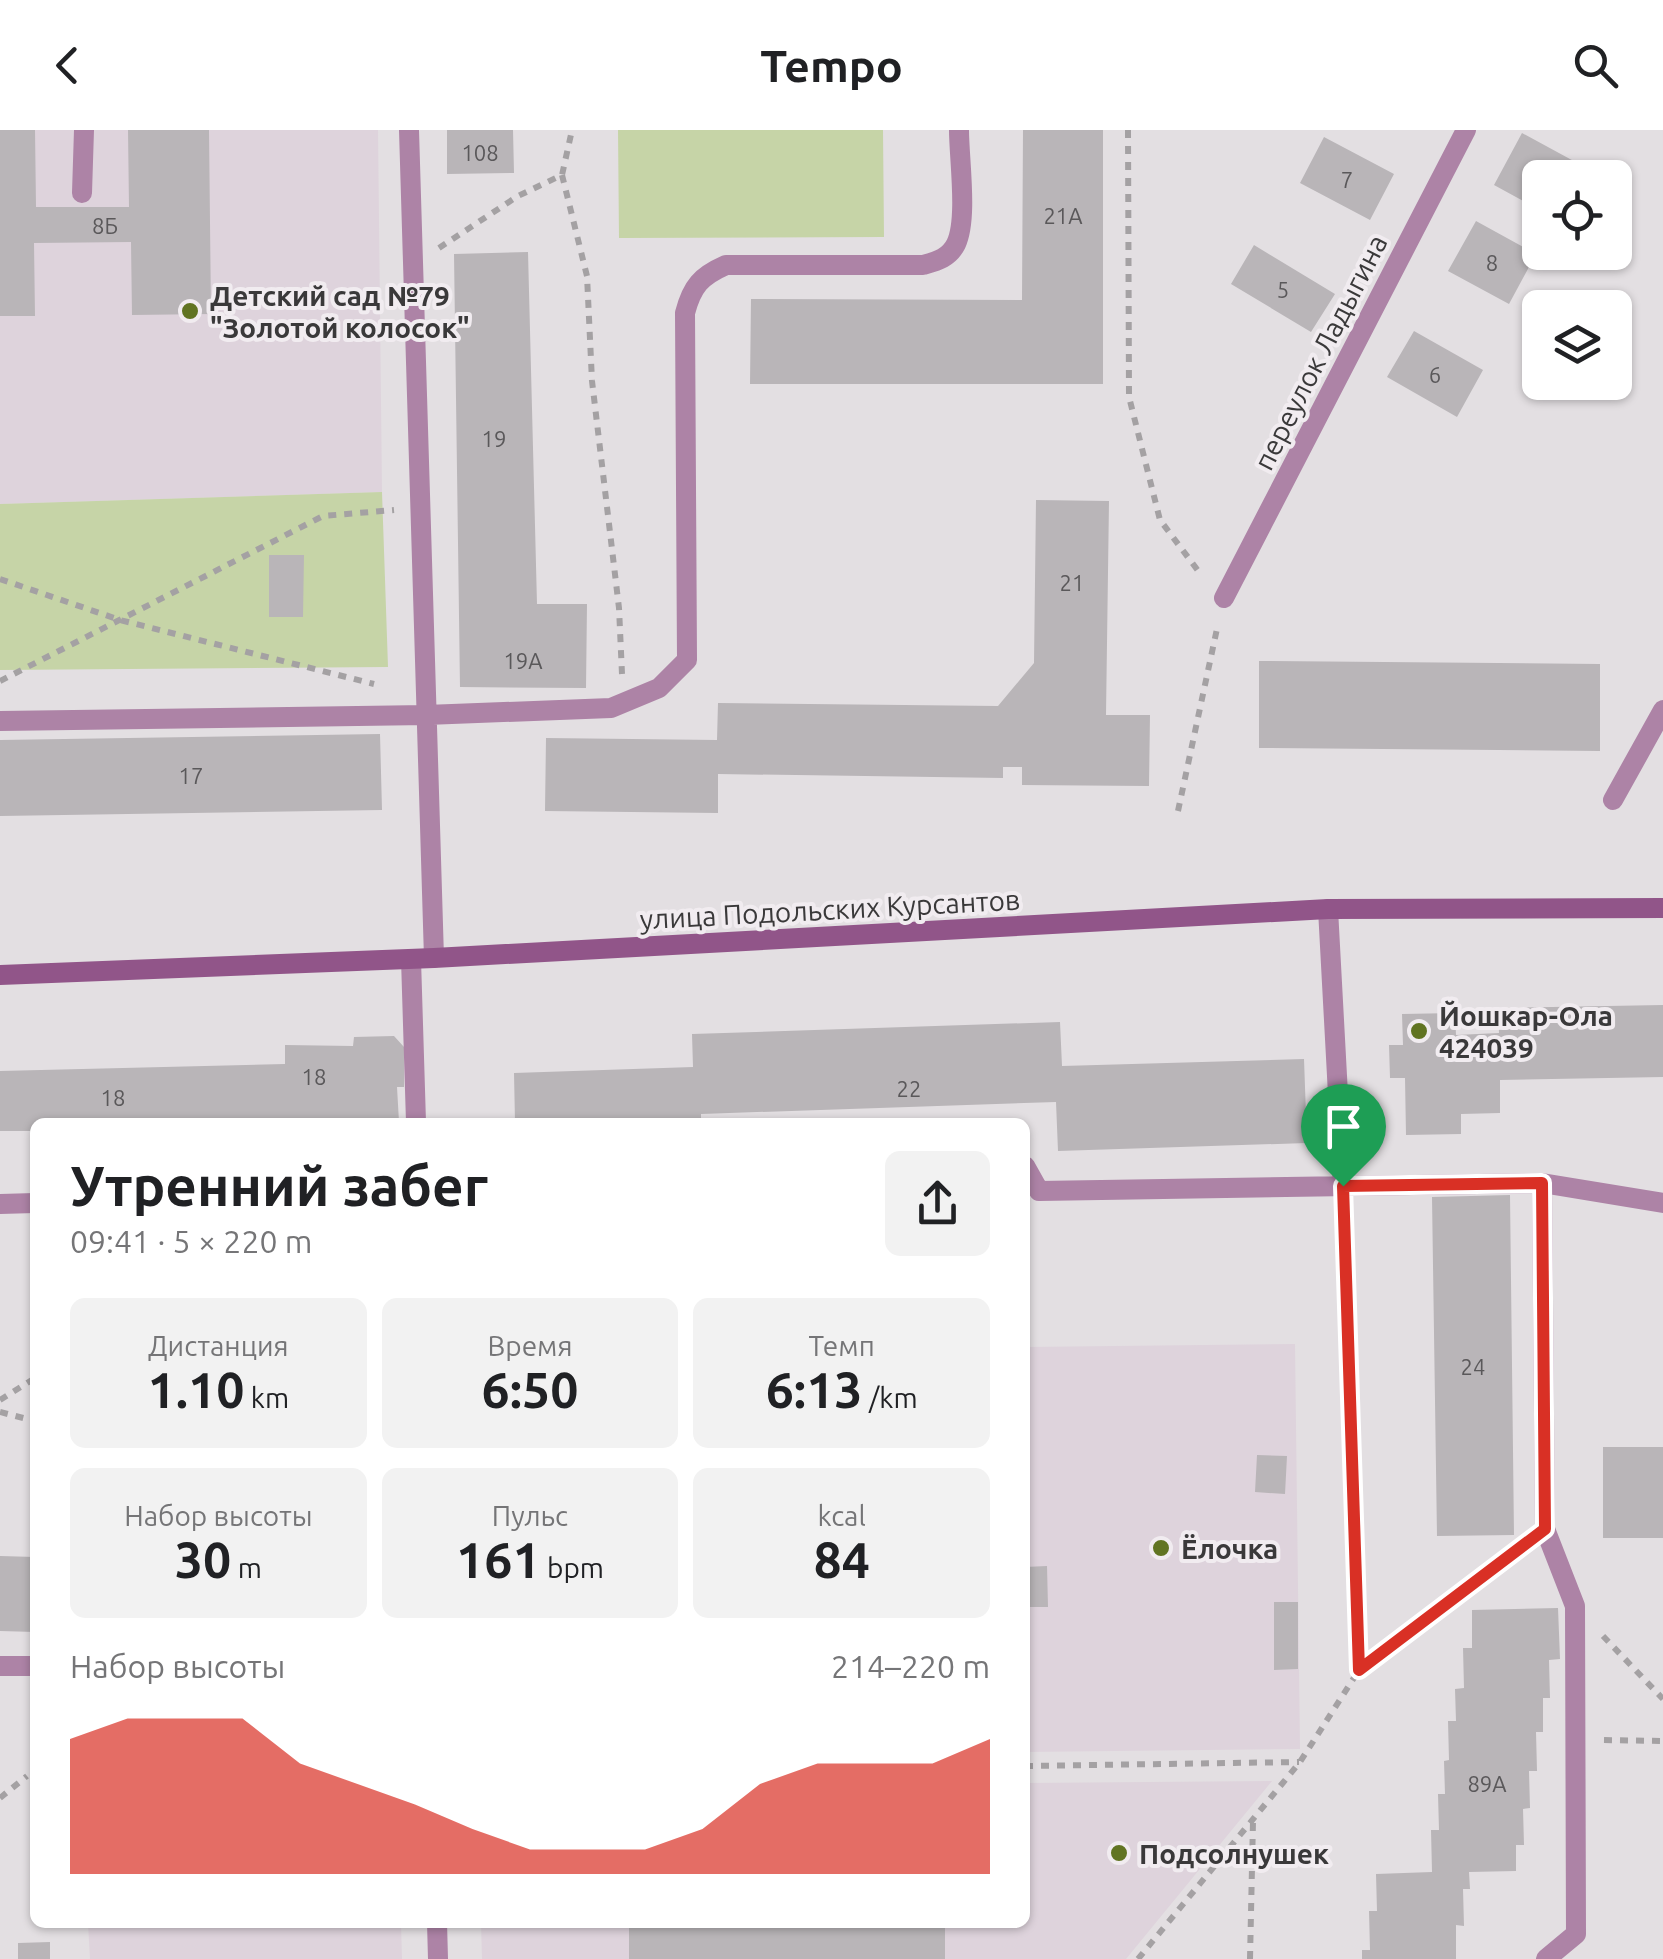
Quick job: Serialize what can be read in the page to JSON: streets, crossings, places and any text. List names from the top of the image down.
{
  "streets": {
    "street": ["переулок Ладыгина", "улица Подольских Курсантов"]
  },
  "places": [
    "Детский сад №79 \"Золотой колосок\"",
    "Йошкар-Ола 424039",
    "Ёлочка",
    "Подсолнушек"
  ],
  "house_numbers": [
    "108",
    "7",
    "21А",
    "8Б",
    "8",
    "5",
    "6",
    "19",
    "21",
    "19А",
    "17",
    "18",
    "22",
    "18",
    "24",
    "89А"
  ],
  "page": {
    "header": "Tempo",
    "heading": ["Утренний забег", "09:41 · 5 × 220 m"],
    "stats": [
      ["Дистанция", "1.10 km"],
      ["Время", "6:50"],
      ["Темп", "6:13 /km"],
      ["Набор высоты", "30 m"],
      ["Пульс", "161 bpm"],
      ["kcal", "84"]
    ],
    "chart": ["Набор высоты", "214–220 m"]
  }
}
